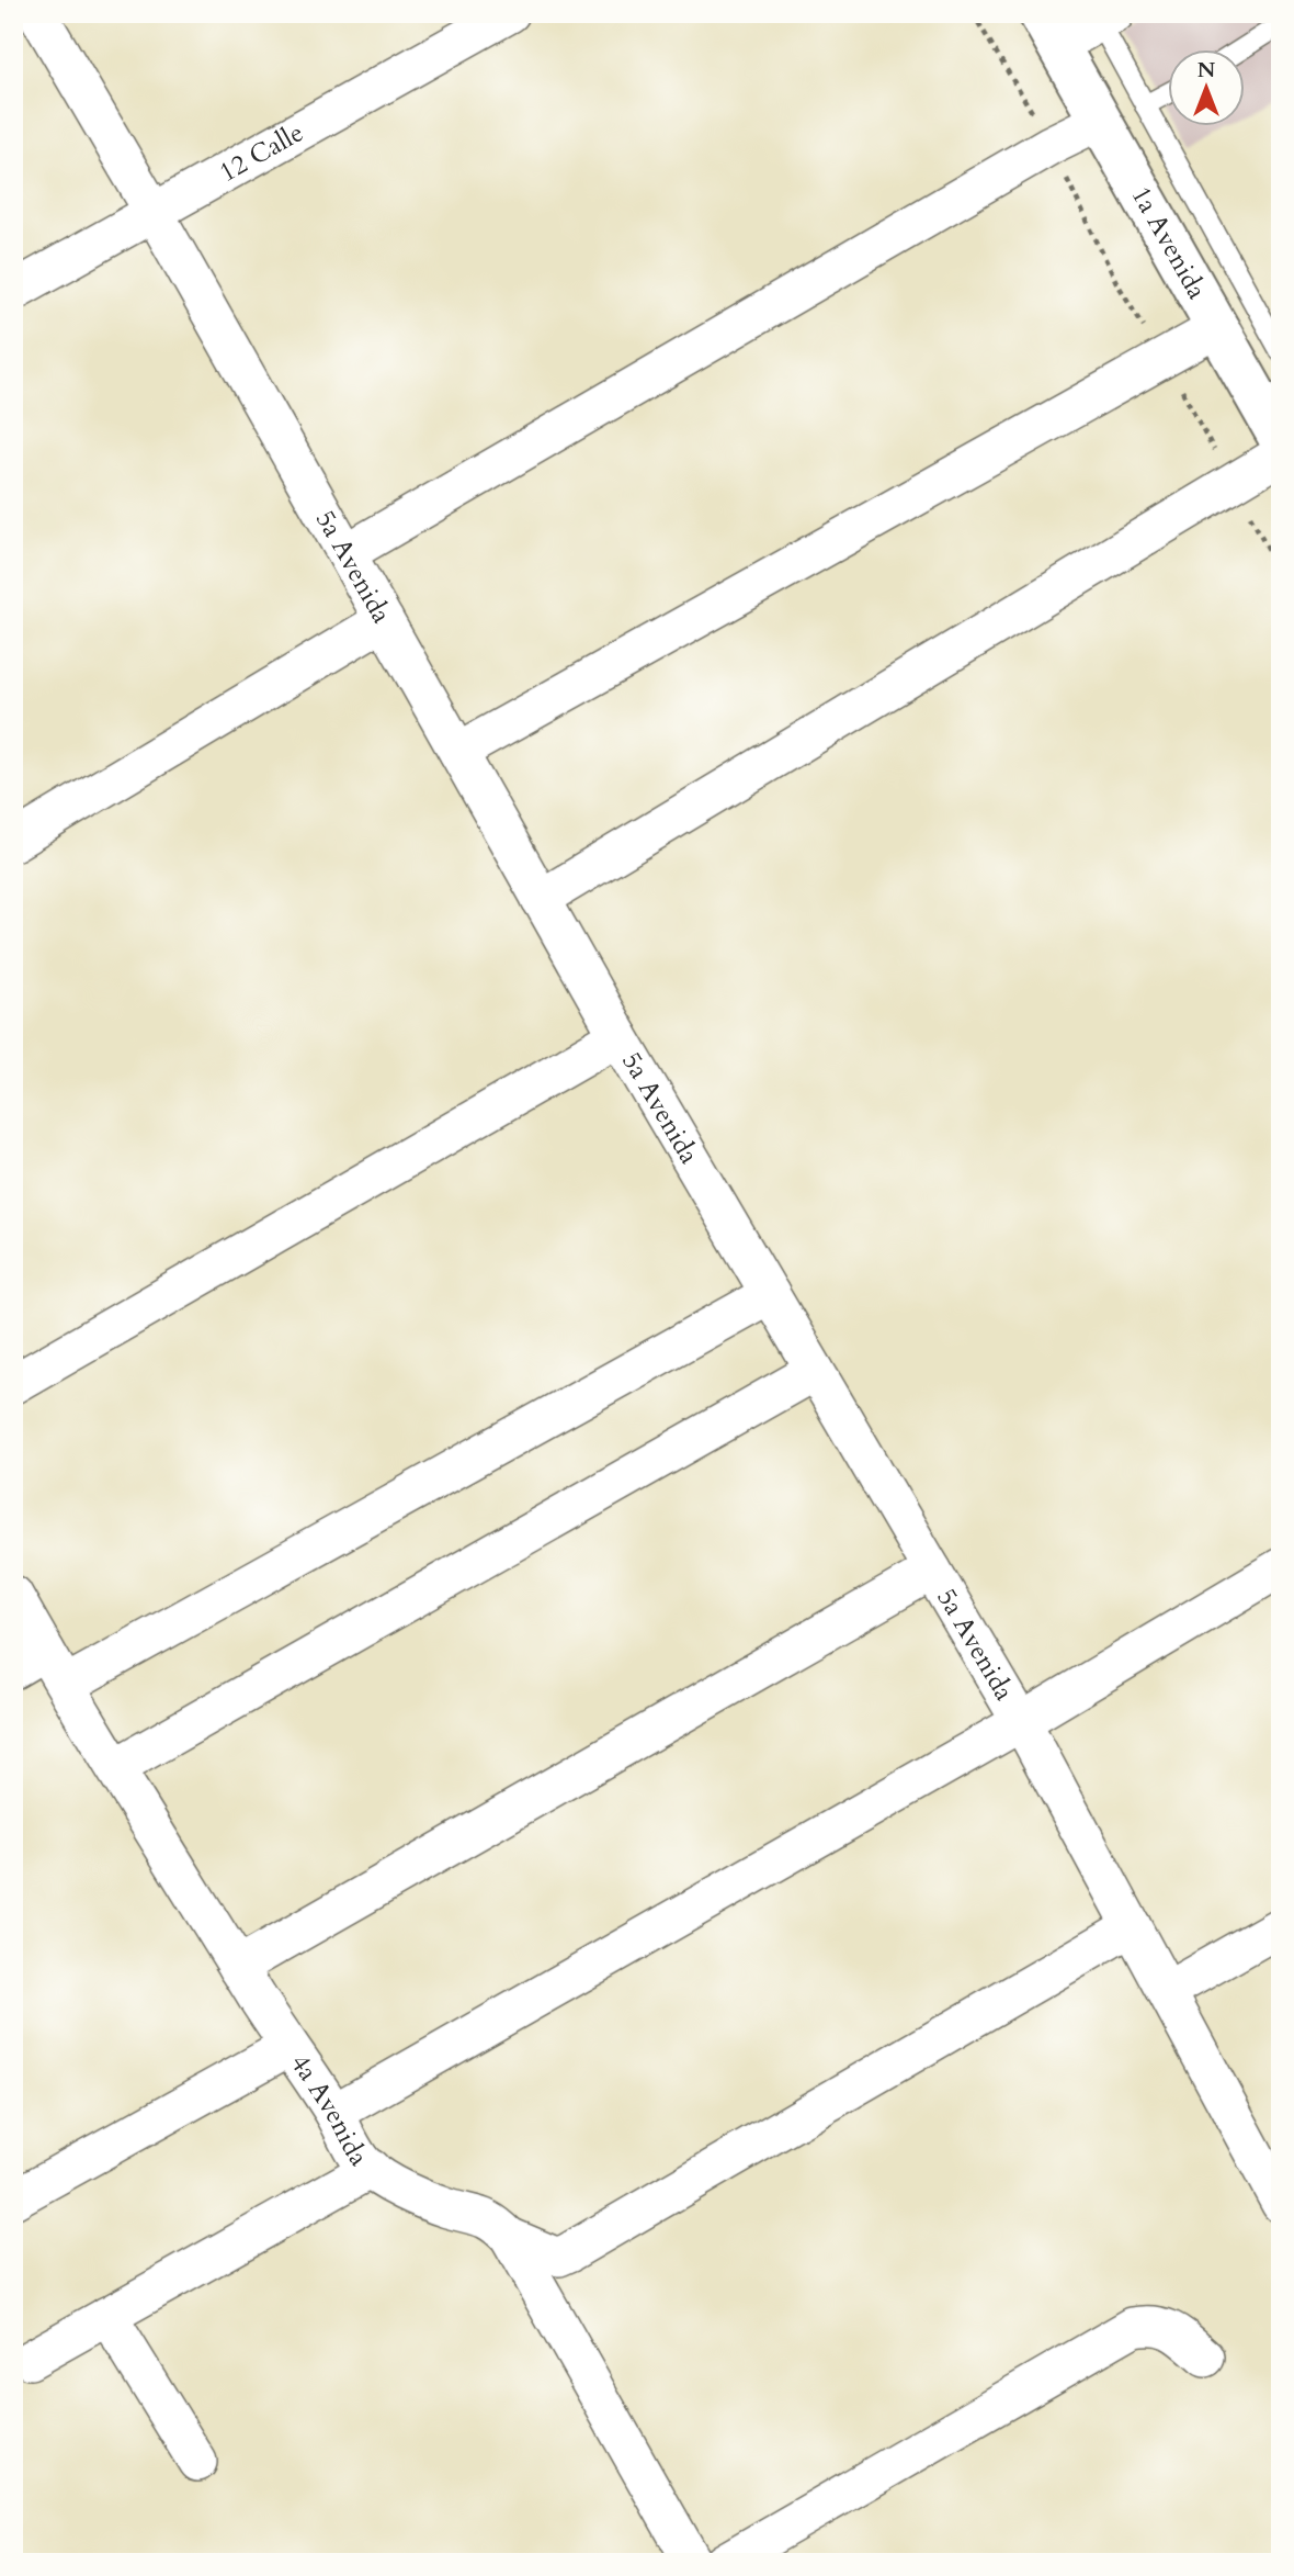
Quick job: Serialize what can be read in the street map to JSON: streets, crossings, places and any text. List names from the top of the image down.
{
  "streets": {
    "main road": ["1a Avenida"],
    "street": ["12 Calle", "5a Avenida", "4a Avenida"]
  },
  "crossings": [
    ["12 Calle", "5a Avenida"]
  ],
  "north": "top"
}
